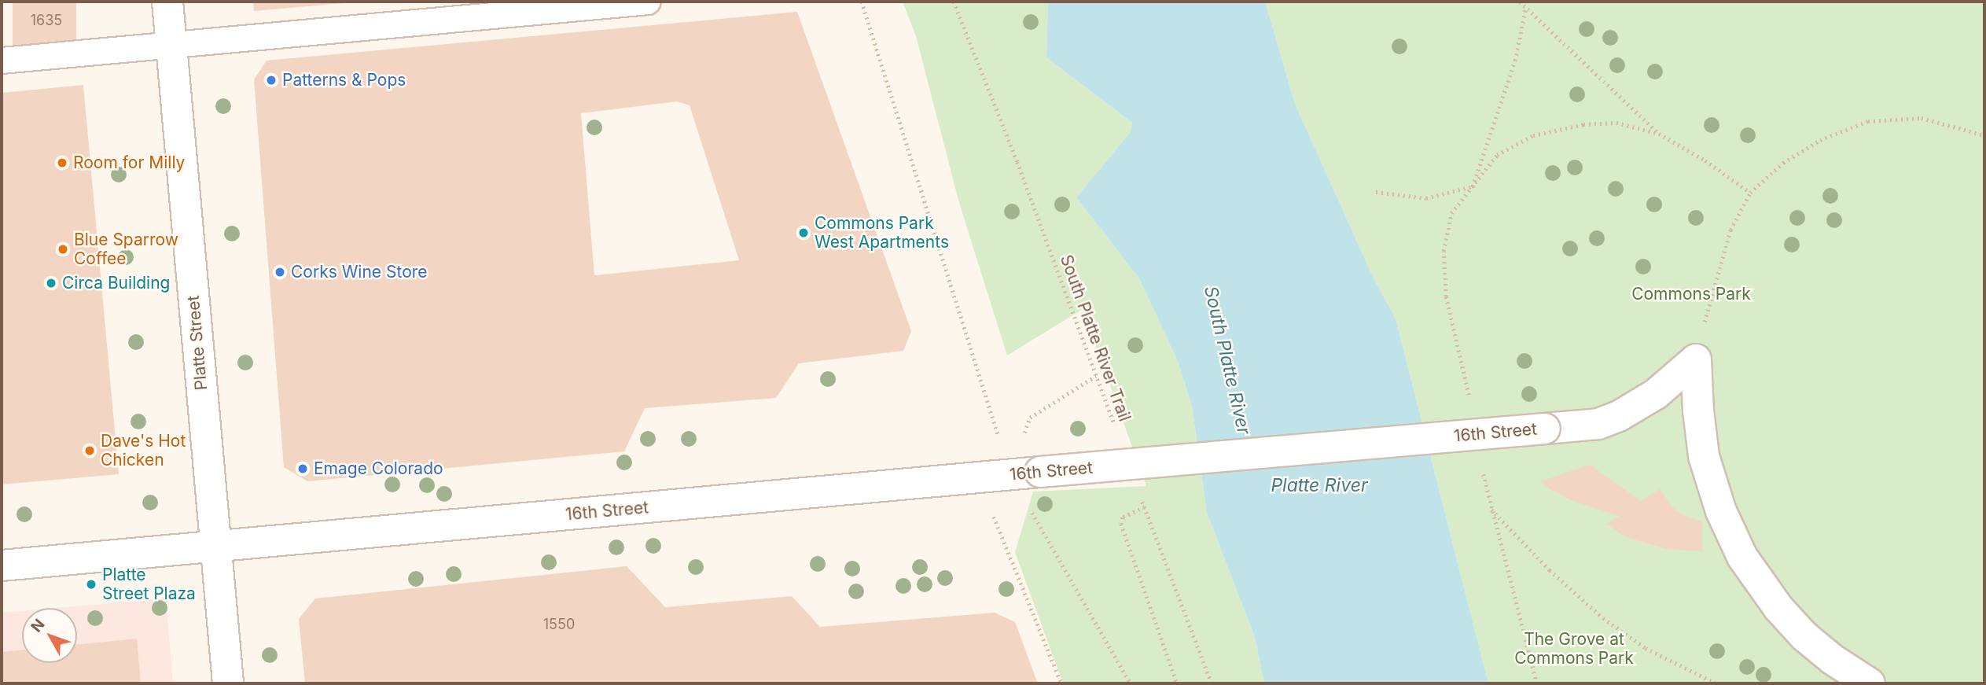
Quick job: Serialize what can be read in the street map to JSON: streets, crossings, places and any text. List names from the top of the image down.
{
  "streets": {
    "street": ["Platte Street", "16th Street"],
    "path": ["South Platte River Trail"]
  },
  "crossings": [
    ["Platte Street", "16th Street"]
  ],
  "water": ["South Platte River", "Platte River"],
  "parks": ["Commons Park", "The Grove at Commons Park"],
  "places": [
    "Patterns & Pops",
    "Room for Milly",
    "Commons Park West Apartments",
    "Blue Sparrow Coffee",
    "Corks Wine Store",
    "Circa Building",
    "Dave's Hot Chicken",
    "Emage Colorado",
    "Platte Street Plaza"
  ],
  "house_numbers": ["1635", "1550"],
  "north": "top left"
}
